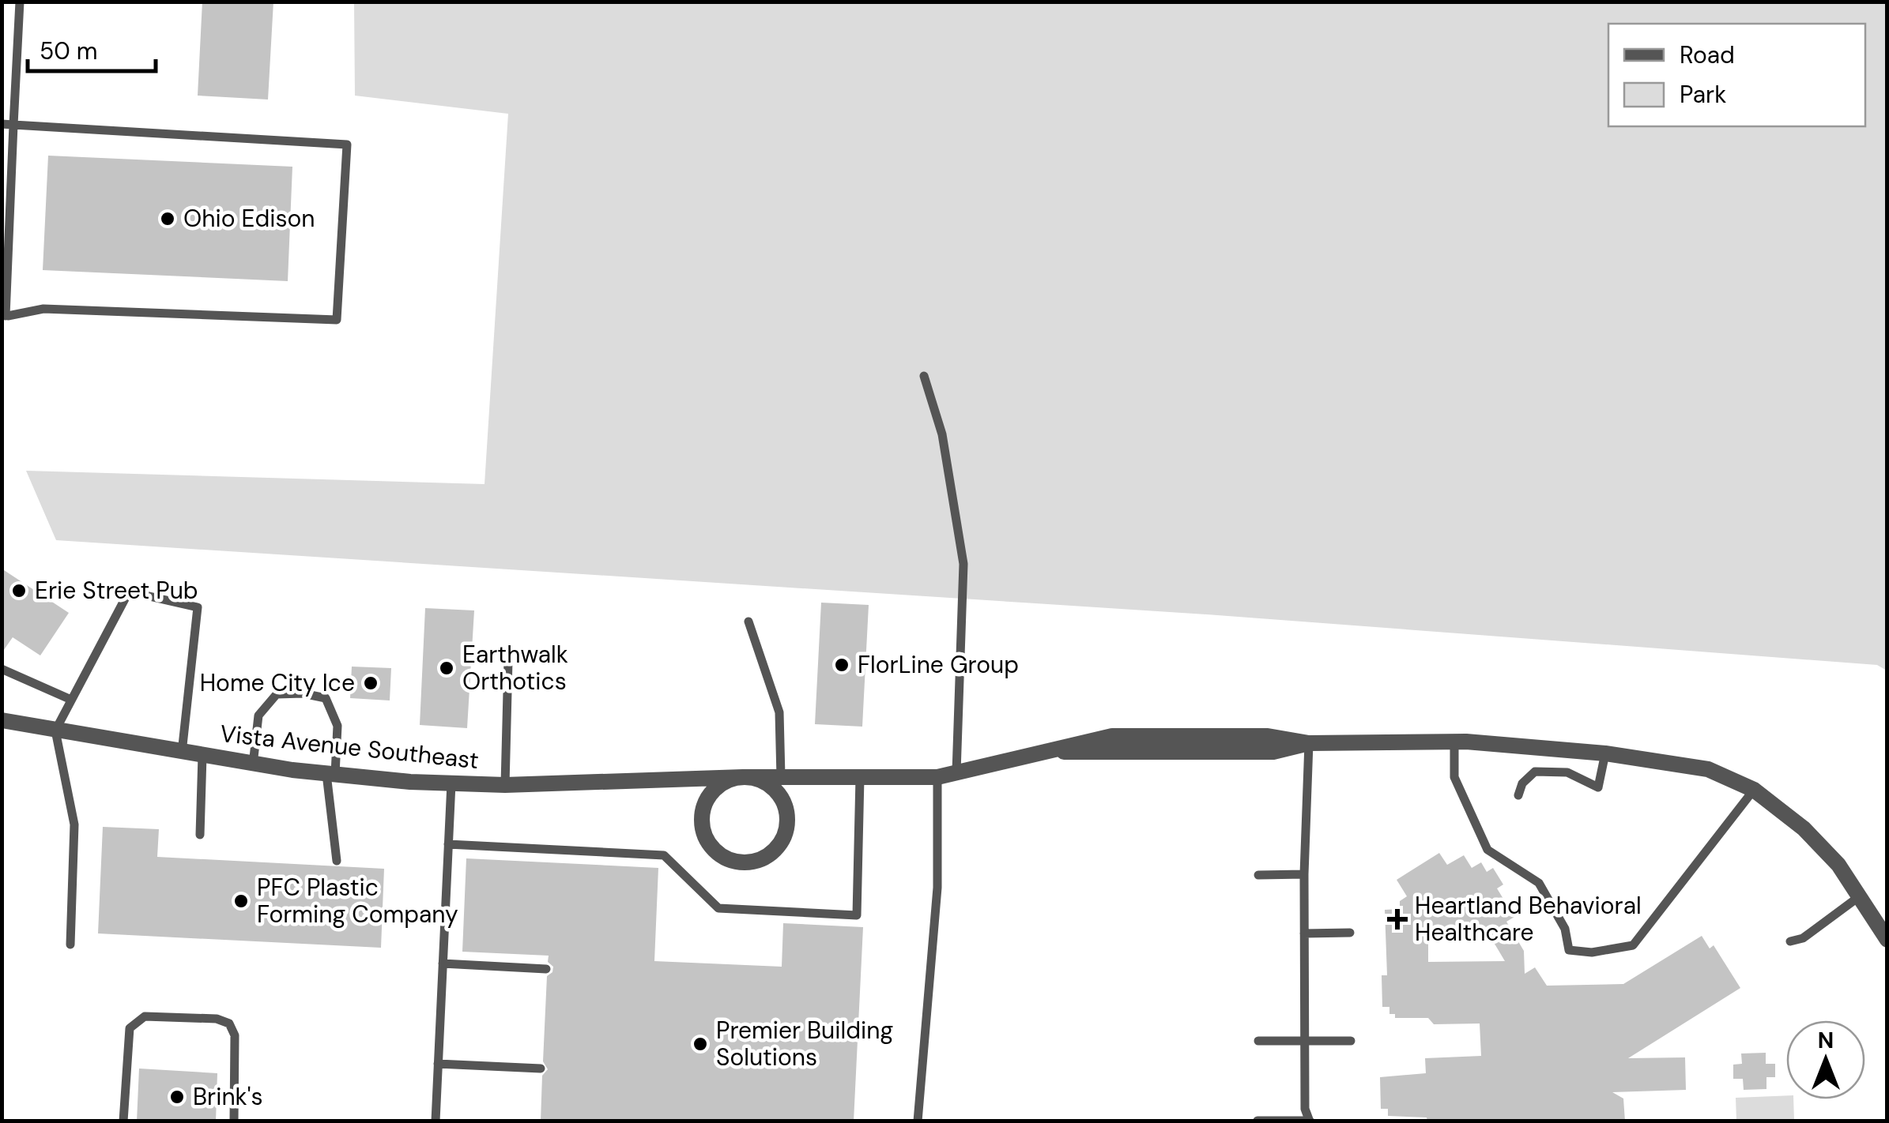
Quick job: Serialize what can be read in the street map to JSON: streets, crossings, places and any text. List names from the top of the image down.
{
  "streets": {
    "street": ["Vista Avenue Southeast"]
  },
  "places": {
    "other": [
      "Ohio Edison",
      "Erie Street Pub",
      "FlorLine Group",
      "Earthwalk Orthotics",
      "Home City Ice",
      "PFC Plastic Forming Company",
      "Premier Building Solutions",
      "Brink's"
    ],
    "health": ["Heartland Behavioral Healthcare"]
  },
  "legend": ["Road", "Park"],
  "scale_bar": "50 m",
  "north": "top"
}
